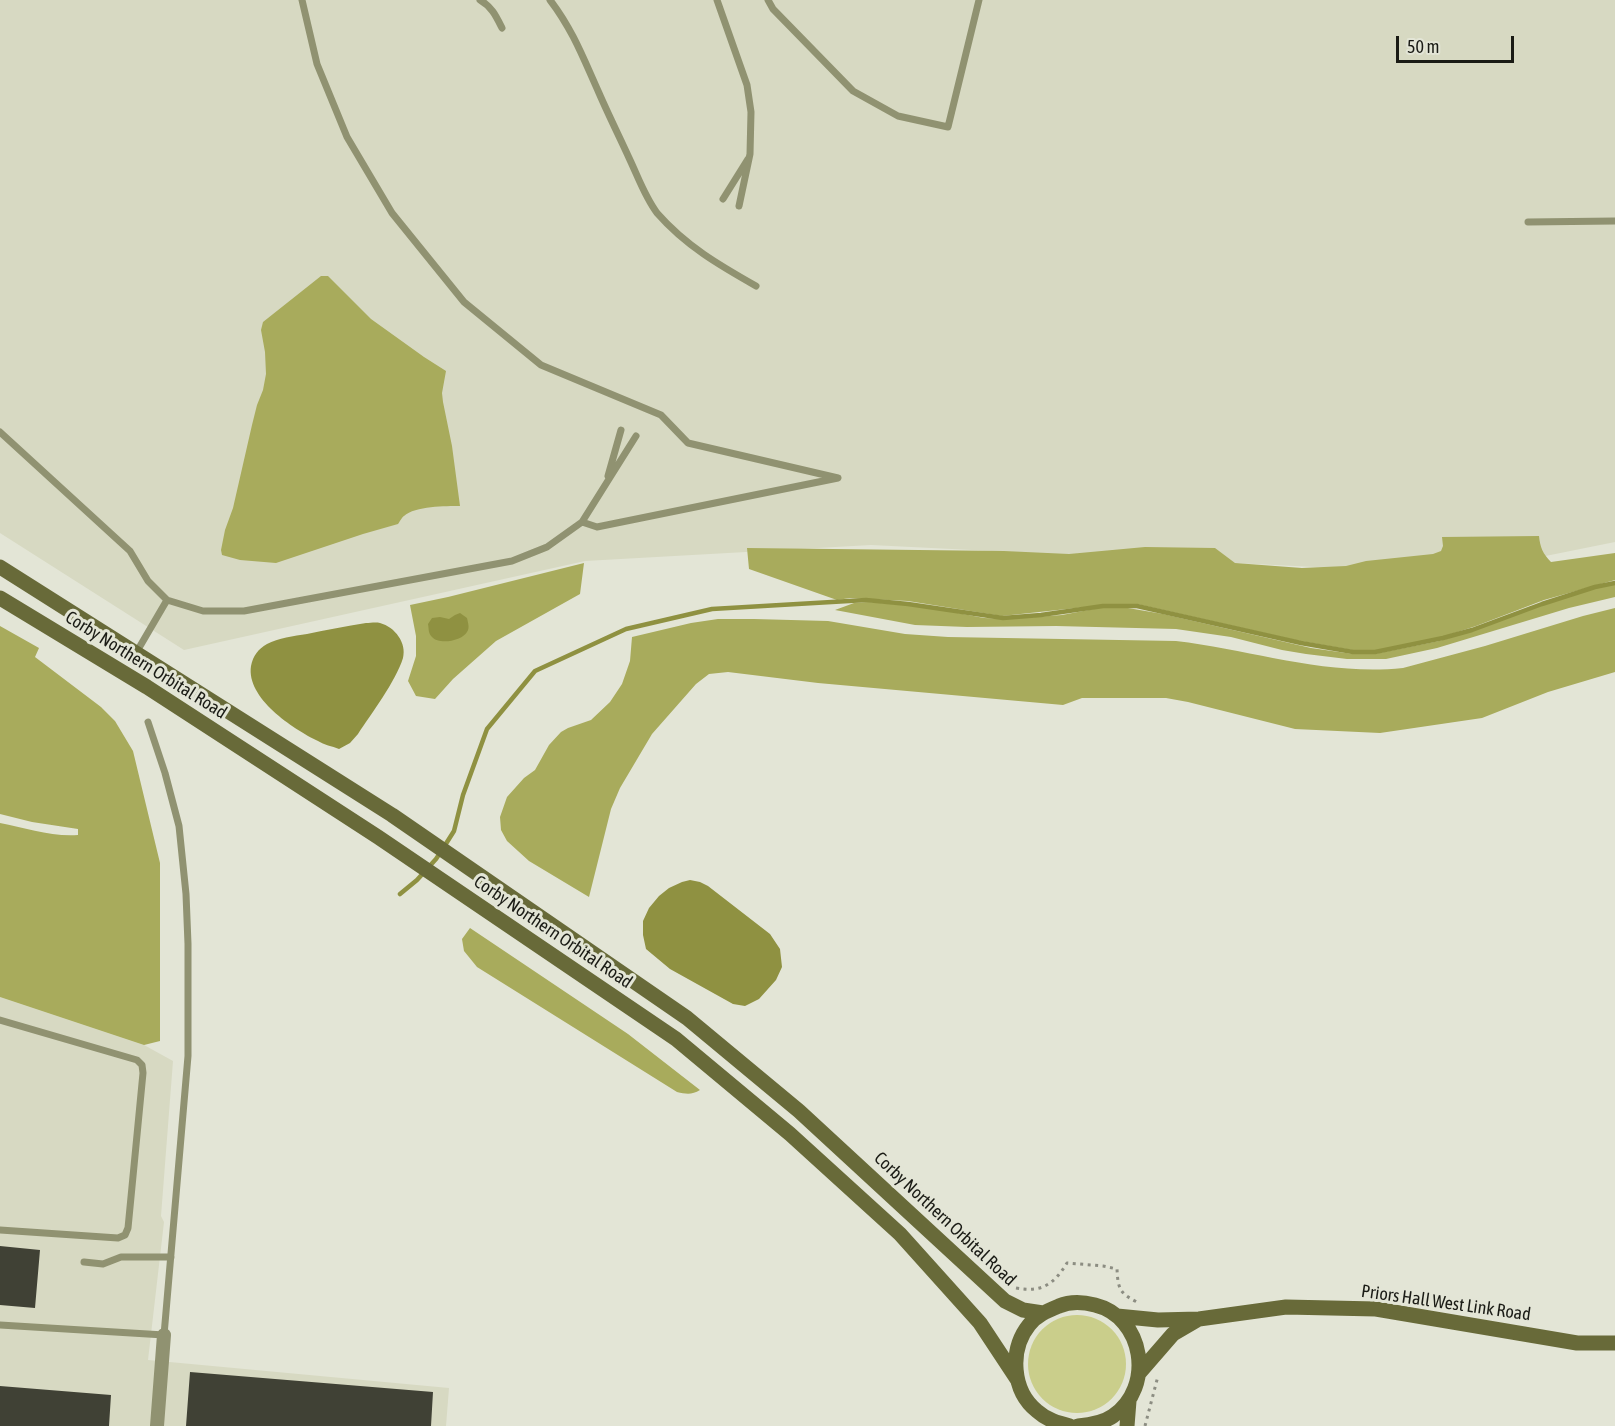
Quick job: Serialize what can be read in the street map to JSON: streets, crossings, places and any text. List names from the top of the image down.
{
  "streets": {
    "street": ["Corby Northern Orbital Road", "Priors Hall West Link Road"]
  },
  "scale_bar": "50 m"
}
